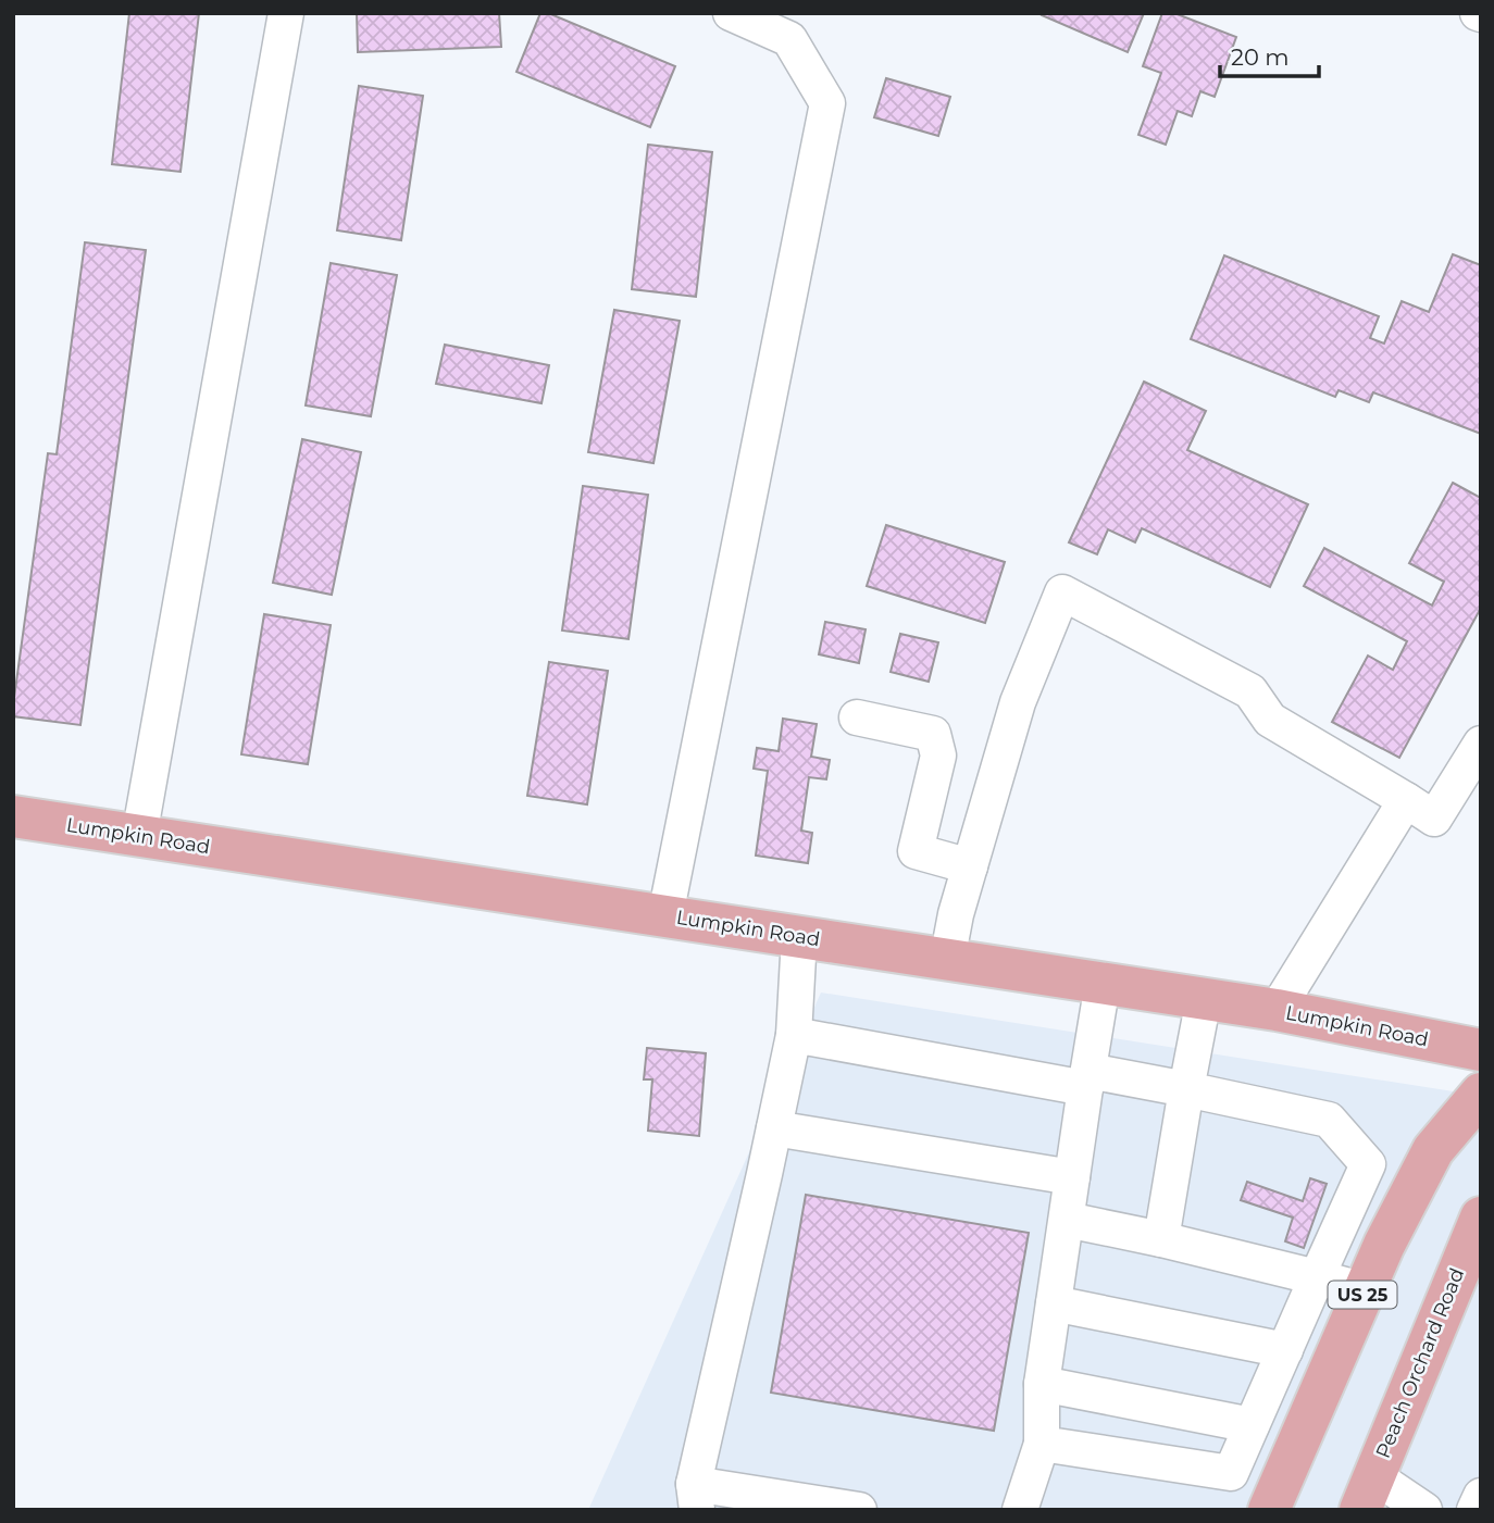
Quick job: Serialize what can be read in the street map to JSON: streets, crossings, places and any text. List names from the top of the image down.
{
  "streets": {
    "main road": ["Lumpkin Road", "US 25", "Peach Orchard Road"]
  },
  "scale_bar": "20 m"
}
